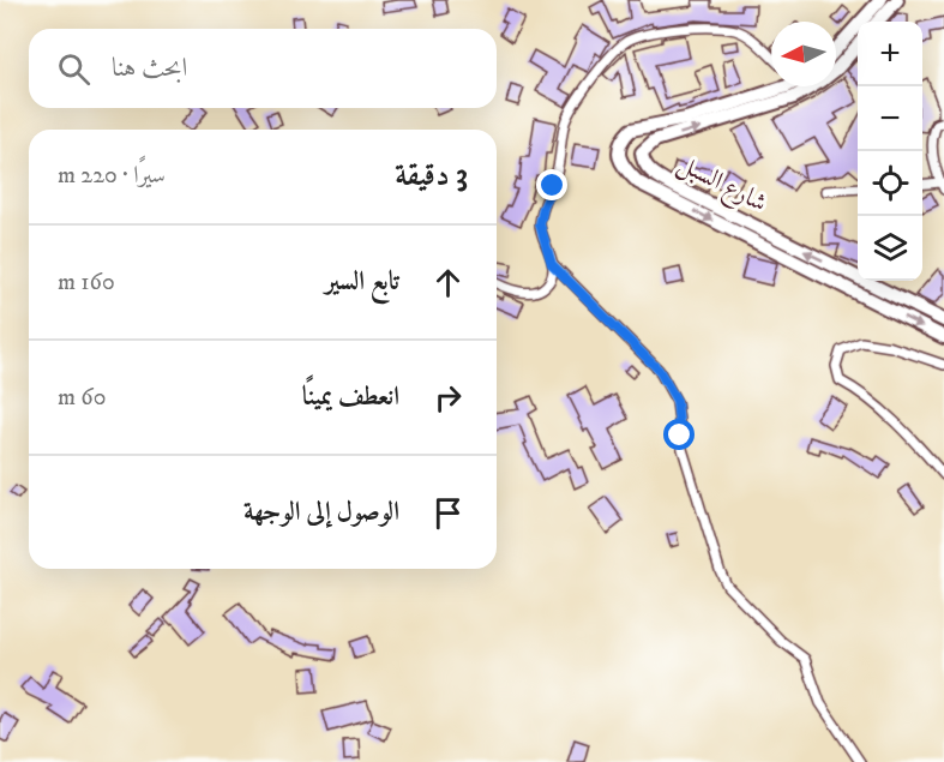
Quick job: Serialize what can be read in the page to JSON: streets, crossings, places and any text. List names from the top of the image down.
{
  "streets": {
    "main road": ["شارع السبل"]
  },
  "north": "left",
  "page": {
    "map_buttons": ["+", "−"],
    "search": "ابحث هنا",
    "heading": ["3 دقيقة", "سيرًا · 220 m"],
    "list": [
      ["تابع السير", "160 m"],
      ["انعطف يمينًا", "60 m"],
      "الوصول إلى الوجهة"
    ]
  }
}
